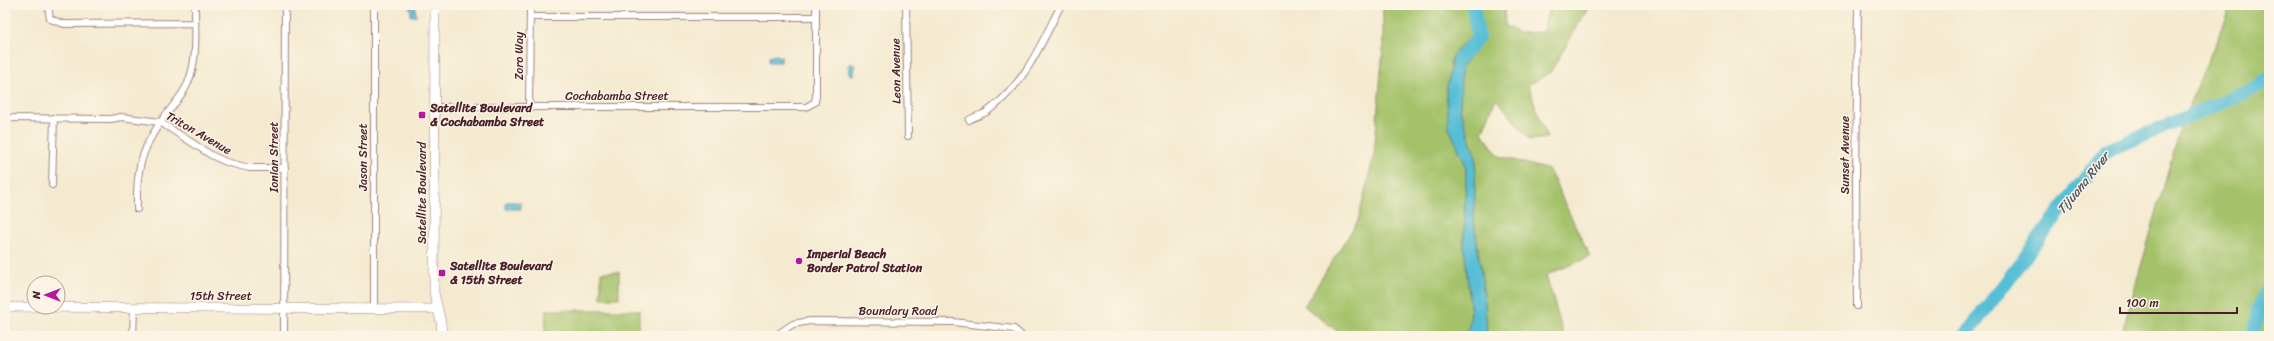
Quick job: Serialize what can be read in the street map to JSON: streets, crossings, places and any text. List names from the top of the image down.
{
  "streets": {
    "street": [
      "Zoro Way",
      "Leon Avenue",
      "Cochabamba Street",
      "Triton Avenue",
      "Sunset Avenue",
      "Ionian Street",
      "Jason Street",
      "Satellite Boulevard",
      "15th Street",
      "Boundary Road"
    ]
  },
  "crossings": [
    ["Zoro Way", "Cochabamba Street"],
    ["Cochabamba Street", "Satellite Boulevard"],
    ["Triton Avenue", "Ionian Street"],
    ["Ionian Street", "15th Street"],
    ["Jason Street", "15th Street"],
    ["Satellite Boulevard", "15th Street"]
  ],
  "water": ["Tijuana River"],
  "places": {
    "transit": ["Satellite Boulevard & Cochabamba Street", "Satellite Boulevard & 15th Street"],
    "other": ["Imperial Beach Border Patrol Station"]
  },
  "scale_bar": "100 m",
  "north": "left"
}
